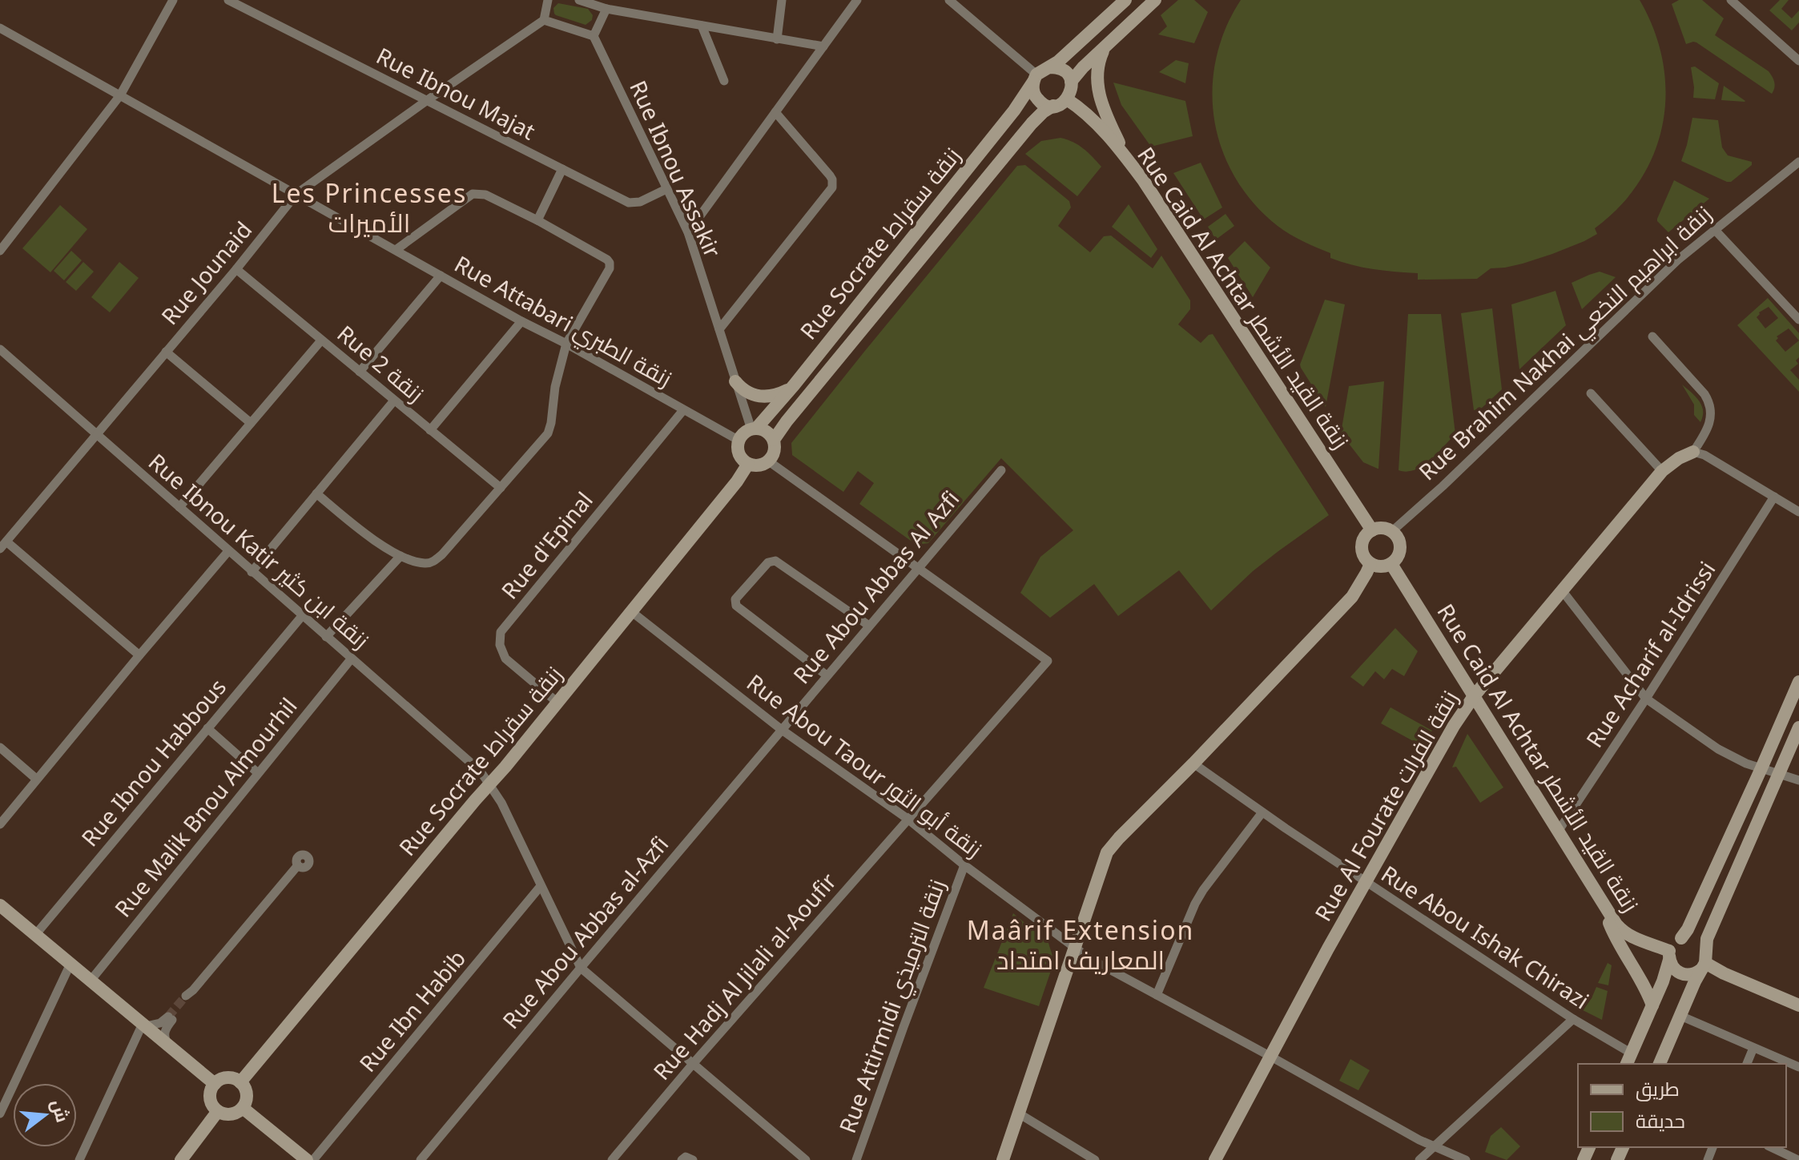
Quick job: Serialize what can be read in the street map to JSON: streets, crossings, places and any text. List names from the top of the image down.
{
  "streets": {
    "street": [
      "Rue Ibnou Majat",
      "Rue Ibnou Assakir",
      "Rue Socrate زنقة سقراط",
      "Rue Jounaid",
      "Rue Caid Al Achtar زنقة القيد الأشطر",
      "Rue Attabari زنقة الطبري",
      "Rue Brahim Nakhai زنقة ابراهيم النخعي",
      "Rue 2 زنقة",
      "Rue d'Epinal",
      "Rue Ibnou Katir زنقة ابن كثير",
      "Rue Abou Abbas Al Azfi",
      "Rue Acharif al-Idrissi",
      "Rue Ibnou Habbous",
      "Rue Abou Taour زنقة أبو الثور",
      "Rue Al Fourate زنقة الفرات",
      "Rue Malik Bnou Almourhil",
      "Rue Abou Abbas al-Azfi",
      "Rue Abou Ishak Chirazi",
      "Rue Hadj Al Jilali al-Aoufir",
      "Rue Attirmidi زنقة الترميذي",
      "Rue Ibn Habib"
    ]
  },
  "crossings": [
    ["Rue Ibnou Majat", "Rue Ibnou Assakir"],
    ["Rue Ibnou Majat", "Rue Jounaid"],
    ["Rue Ibnou Assakir", "Rue Socrate زنقة سقراط"],
    ["Rue Ibnou Assakir", "Rue Attabari زنقة الطبري"],
    ["Rue Socrate زنقة سقراط", "Rue Caid Al Achtar زنقة القيد الأشطر"],
    ["Rue Socrate زنقة سقراط", "Rue Attabari زنقة الطبري"],
    ["Rue Socrate زنقة سقراط", "Rue d'Epinal"],
    ["Rue Socrate زنقة سقراط", "Rue Ibnou Katir زنقة ابن كثير"],
    ["Rue Socrate زنقة سقراط", "Rue Abou Taour زنقة أبو الثور"],
    ["Rue Jounaid", "Rue Attabari زنقة الطبري"],
    ["Rue Jounaid", "Rue 2 زنقة"],
    ["Rue Jounaid", "Rue Ibnou Katir زنقة ابن كثير"],
    ["Rue Caid Al Achtar زنقة القيد الأشطر", "Rue Brahim Nakhai زنقة ابراهيم النخعي"],
    ["Rue Caid Al Achtar زنقة القيد الأشطر", "Rue Acharif al-Idrissi"],
    ["Rue Caid Al Achtar زنقة القيد الأشطر", "Rue Al Fourate زنقة الفرات"],
    ["Rue Attabari زنقة الطبري", "Rue d'Epinal"],
    ["Rue Ibnou Katir زنقة ابن كثير", "Rue Ibnou Habbous"],
    ["Rue Ibnou Katir زنقة ابن كثير", "Rue Malik Bnou Almourhil"],
    ["Rue Ibnou Katir زنقة ابن كثير", "Rue Abou Abbas al-Azfi"],
    ["Rue Ibnou Katir زنقة ابن كثير", "Rue Ibn Habib"],
    ["Rue Abou Abbas Al Azfi", "Rue Abou Taour زنقة أبو الثور"],
    ["Rue Abou Abbas Al Azfi", "Rue Abou Abbas al-Azfi"],
    ["Rue Abou Abbas Al Azfi", "Rue Hadj Al Jilali al-Aoufir"],
    ["Rue Abou Taour زنقة أبو الثور", "Rue Al Fourate زنقة الفرات"],
    ["Rue Abou Taour زنقة أبو الثور", "Rue Abou Abbas al-Azfi"],
    ["Rue Abou Taour زنقة أبو الثور", "Rue Hadj Al Jilali al-Aoufir"],
    ["Rue Abou Taour زنقة أبو الثور", "Rue Attirmidi زنقة الترميذي"],
    ["Rue Al Fourate زنقة الفرات", "Rue Abou Ishak Chirazi"]
  ],
  "districts": ["Les Princesses الأميرات", "Maârif Extension المعاريف امتداد"],
  "legend": ["طريق", "حديقة"],
  "north": "right"
}
